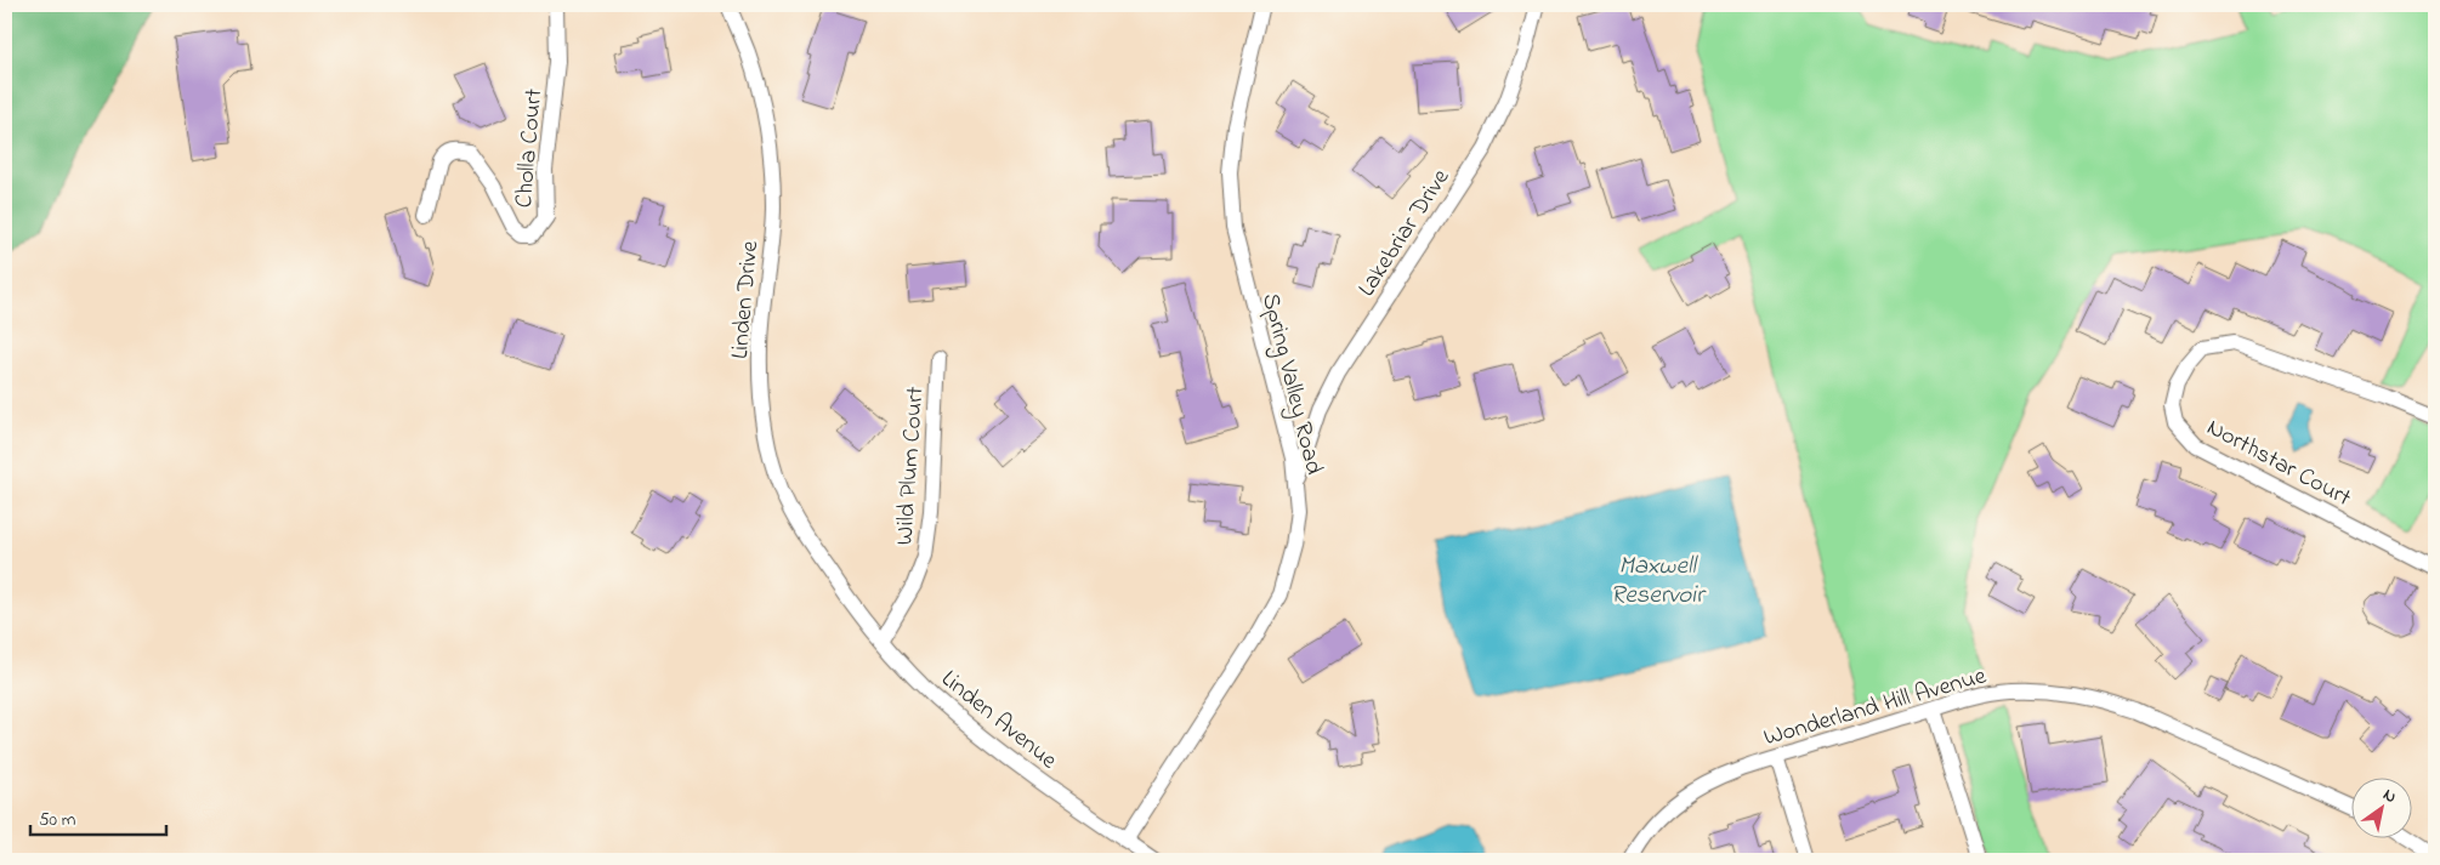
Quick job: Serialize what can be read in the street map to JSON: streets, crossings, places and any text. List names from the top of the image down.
{
  "streets": {
    "street": [
      "Cholla Court",
      "Lakebriar Drive",
      "Linden Drive",
      "Spring Valley Road",
      "Northstar Court",
      "Wild Plum Court",
      "Wonderland Hill Avenue",
      "Linden Avenue"
    ]
  },
  "crossings": [
    ["Lakebriar Drive", "Spring Valley Road"],
    ["Linden Drive", "Linden Avenue"],
    ["Spring Valley Road", "Linden Avenue"],
    ["Wild Plum Court", "Linden Avenue"]
  ],
  "water": ["Maxwell Reservoir"],
  "scale_bar": "50 m",
  "north": "top right"
}
